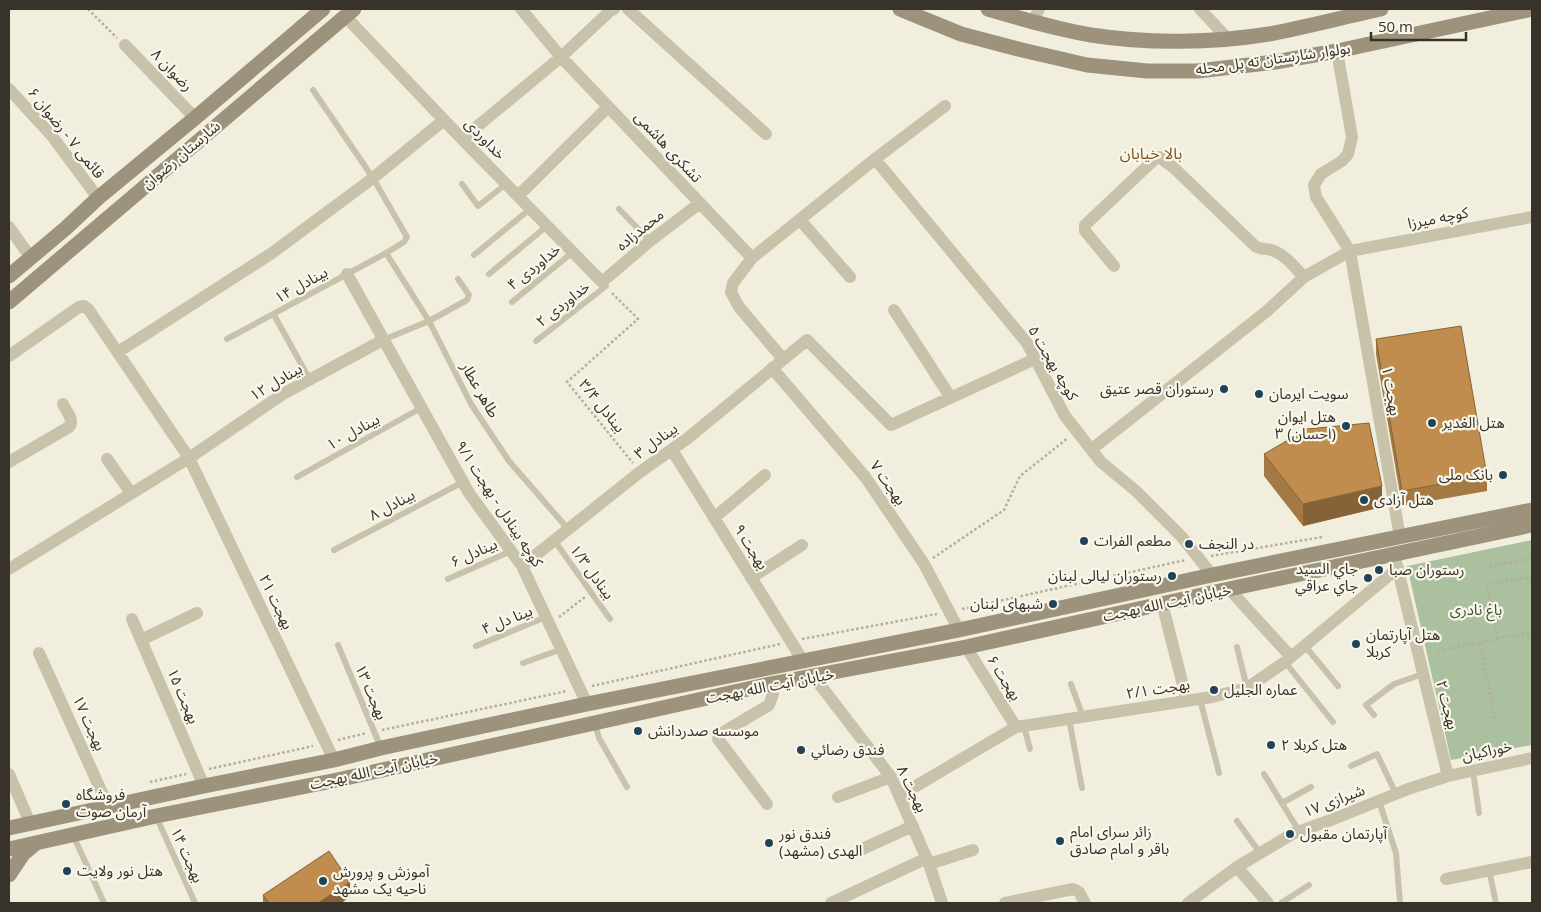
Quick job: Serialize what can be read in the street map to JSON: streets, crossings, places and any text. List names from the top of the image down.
{
  "streets": {
    "main road": ["بولوار شارستان ته پل محله", "شارستان رضوان", "خیابان آیت الله بهجت"],
    "street": [
      "رضوان ۸",
      "قائمی ۷ - رضوان ۶",
      "خداوردی",
      "تشکری هاشمی",
      "کوچه میرزا",
      "محمدزاده",
      "کوچه بهجت ۵",
      "بینادل ۱۲",
      "بهجت ۱",
      "بینادل ۳",
      "بهجت ۷",
      "کوچه بینادل - بهجت ۹/۱",
      "بهجت ۹",
      "بهجت ۲۱",
      "بهجت ۶",
      "بهجت ۲/۱",
      "بهجت ۱۵",
      "بهجت ۲",
      "بهجت ۱۷",
      "خوراکیان",
      "بهجت ۸",
      "شیرازی ۱۷"
    ],
    "lane": [
      "خداوردی ۴",
      "بینادل ۱۴",
      "خداوردی ۲",
      "طاهر عطار",
      "بینادل ۱۰",
      "بینادل ۸",
      "بینادل ۶",
      "بینادل ۱/۳",
      "بینا دل ۴",
      "بهجت ۱۳",
      "بهجت ۱۴"
    ],
    "path": ["بینادل ۳/۴"]
  },
  "crossings": [
    ["رضوان ۸", "شارستان رضوان"],
    ["قائمی ۷ - رضوان ۶", "شارستان رضوان"],
    ["خداوردی", "شارستان رضوان"],
    ["خداوردی", "محمدزاده"],
    ["خداوردی", "خداوردی ۴"],
    ["خداوردی", "خداوردی ۲"],
    ["خداوردی", "بینادل ۳/۴"],
    ["تشکری هاشمی", "محمدزاده"],
    ["کوچه میرزا", "کوچه بهجت ۵"],
    ["کوچه میرزا", "بهجت ۱"],
    ["محمدزاده", "خداوردی ۲"],
    ["محمدزاده", "بینادل ۳/۴"],
    ["بینادل ۱۴", "طاهر عطار"],
    ["بینادل ۱۴", "کوچه بینادل - بهجت ۹/۱"],
    ["خداوردی ۲", "بینادل ۳/۴"],
    ["کوچه بهجت ۵", "خیابان آیت الله بهجت"],
    ["بینادل ۱۲", "کوچه بینادل - بهجت ۹/۱"],
    ["بینادل ۱۲", "بهجت ۲۱"],
    ["طاهر عطار", "بینادل ۳"],
    ["بهجت ۱", "خیابان آیت الله بهجت"],
    ["بینادل ۳/۴", "بینادل ۳"],
    ["بینادل ۱۰", "کوچه بینادل - بهجت ۹/۱"],
    ["بینادل ۳", "بهجت ۷"],
    ["بینادل ۳", "کوچه بینادل - بهجت ۹/۱"],
    ["بینادل ۳", "بهجت ۹"],
    ["بینادل ۳", "بینادل ۱/۳"],
    ["بهجت ۷", "خیابان آیت الله بهجت"],
    ["کوچه بینادل - بهجت ۹/۱", "بینادل ۸"],
    ["کوچه بینادل - بهجت ۹/۱", "بینادل ۶"],
    ["کوچه بینادل - بهجت ۹/۱", "خیابان آیت الله بهجت"],
    ["کوچه بینادل - بهجت ۹/۱", "بینا دل ۴"],
    ["بهجت ۹", "خیابان آیت الله بهجت"],
    ["بهجت ۲۱", "خیابان آیت الله بهجت"],
    ["خیابان آیت الله بهجت", "بهجت ۶"],
    ["خیابان آیت الله بهجت", "بهجت ۲/۱"],
    ["خیابان آیت الله بهجت", "بهجت ۱۳"],
    ["خیابان آیت الله بهجت", "بهجت ۱۵"],
    ["خیابان آیت الله بهجت", "بهجت ۲"],
    ["خیابان آیت الله بهجت", "بهجت ۱۷"],
    ["خیابان آیت الله بهجت", "بهجت ۸"],
    ["خیابان آیت الله بهجت", "بهجت ۱۴"],
    ["بهجت ۶", "بهجت ۲/۱"],
    ["بهجت ۲/۱", "بهجت ۲"],
    ["بهجت ۲/۱", "بهجت ۸"],
    ["بهجت ۲", "خوراکیان"],
    ["بهجت ۲", "شیرازی ۱۷"],
    ["خوراکیان", "شیرازی ۱۷"]
  ],
  "districts": ["بالا خیابان"],
  "parks": ["باغ نادری"],
  "places": [
    "رستوران قصر عتیق",
    "سویت ایرمان",
    "هتل الغدیر",
    "هتل ایوان ۳ (احسان)",
    "بانک ملی",
    "هتل آزادی",
    "مطعم الفرات",
    "در النجف",
    "رستوران صبا",
    "رستوران لیالی لبنان",
    "جاي السيد جاي عراقي",
    "شبهای لبنان",
    "هتل آپارتمان کربلا",
    "عماره الجلیل",
    "موسسه صدردانش",
    "هتل کربلا ۲",
    "فندق رضائي",
    "فروشگاه آرمان صوت",
    "آپارتمان مقبول",
    "زائر سرای امام باقر و امام صادق",
    "فندق نور الهدى (مشهد)",
    "هتل نور ولایت",
    "آموزش و پرورش ناحیه یک مشهد"
  ],
  "scale_bar": "50 m"
}
